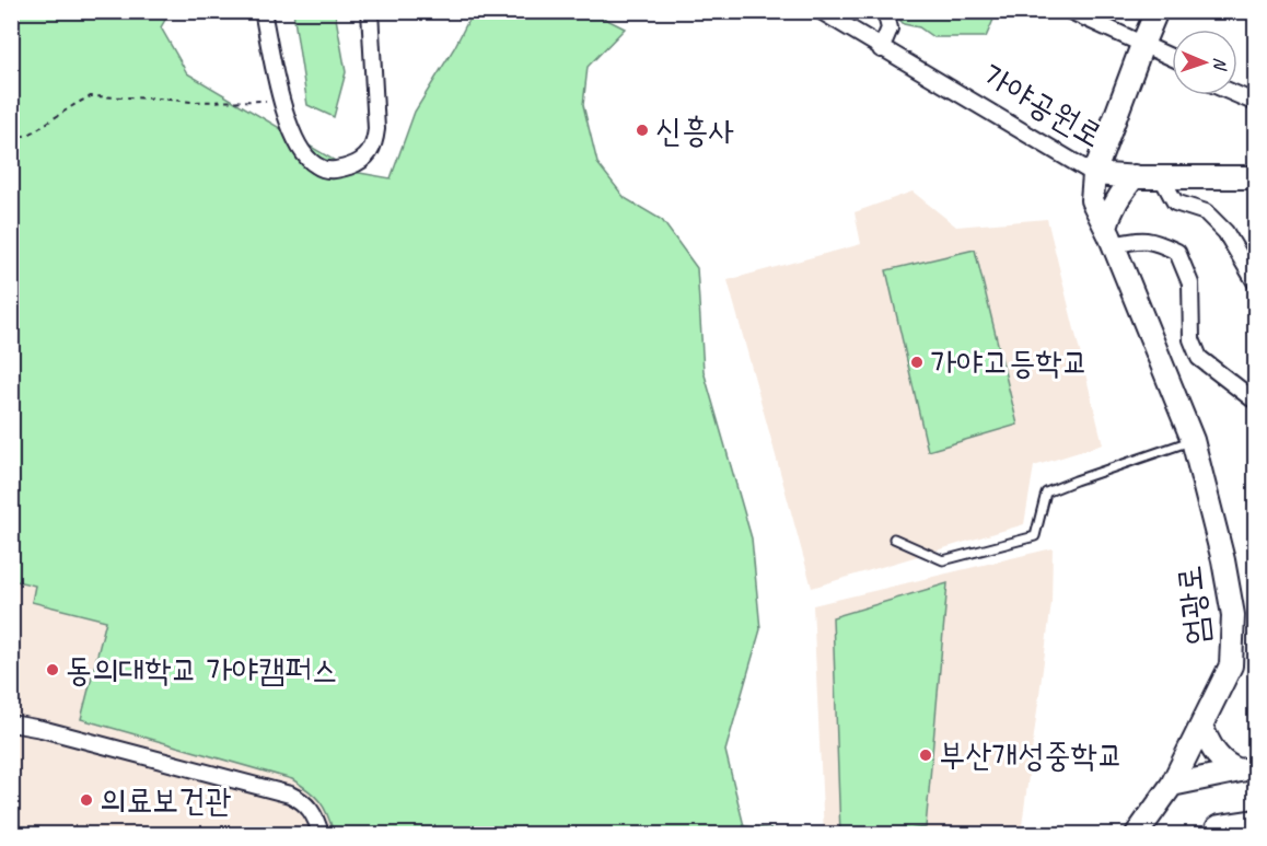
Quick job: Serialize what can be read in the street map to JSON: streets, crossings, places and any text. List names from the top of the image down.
{
  "streets": {
    "main road": ["가야공원로", "엄광로"]
  },
  "crossings": [
    ["가야공원로", "엄광로"]
  ],
  "places": [
    "신흥사",
    "가야고등학교",
    "동의대학교 가야캠퍼스",
    "부산개성중학교",
    "의료보건관"
  ],
  "north": "right"
}
